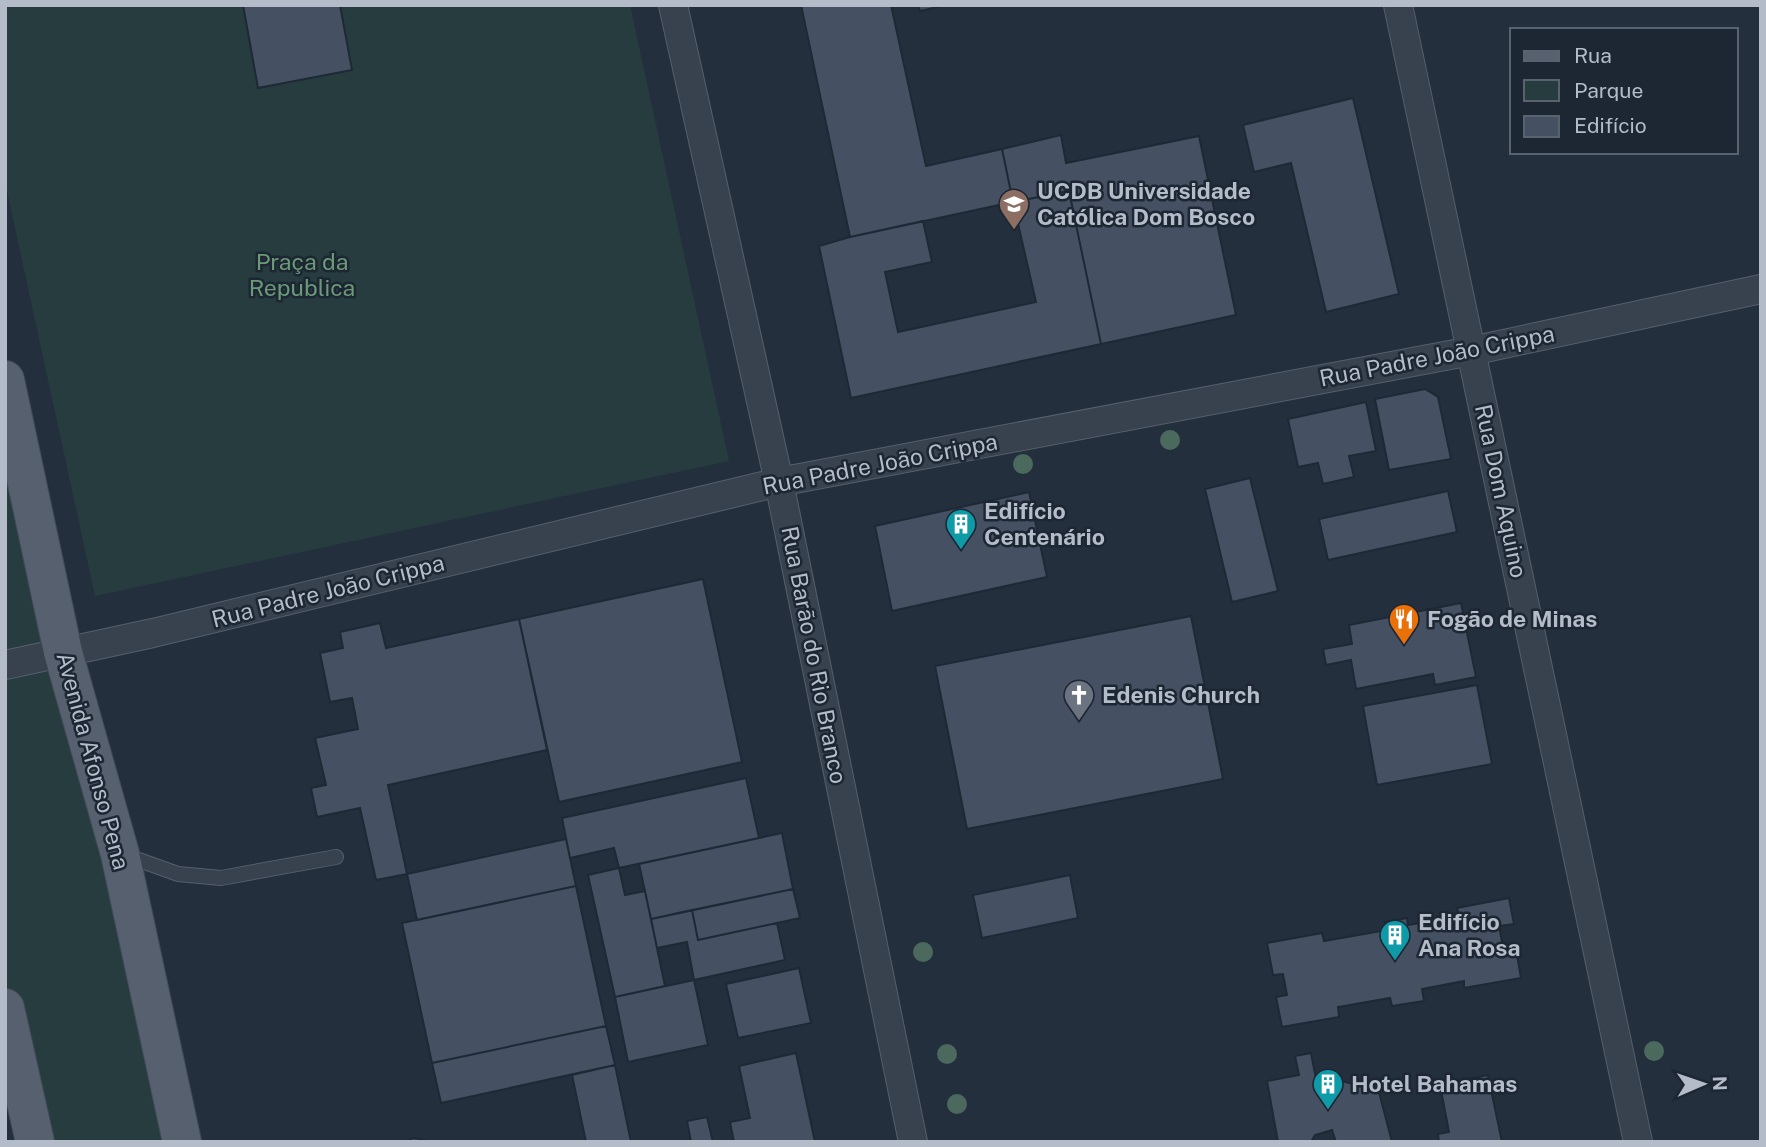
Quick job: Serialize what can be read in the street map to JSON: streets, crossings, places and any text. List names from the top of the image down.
{
  "streets": {
    "main road": ["Avenida Afonso Pena"],
    "street": ["Rua Padre João Crippa", "Rua Dom Aquino", "Rua Barão do Rio Branco"]
  },
  "crossings": [
    ["Rua Padre João Crippa", "Rua Dom Aquino"],
    ["Rua Padre João Crippa", "Rua Barão do Rio Branco"],
    ["Rua Padre João Crippa", "Avenida Afonso Pena"]
  ],
  "parks": ["Praça da Republica"],
  "places": {
    "school or university": ["UCDB Universidade Católica Dom Bosco"],
    "building": ["Edifício Centenário", "Edifício Ana Rosa", "Hotel Bahamas"],
    "restaurant": ["Fogão de Minas"],
    "church": ["Edenis Church"]
  },
  "legend": ["Rua", "Parque", "Edifício"],
  "north": "right"
}
